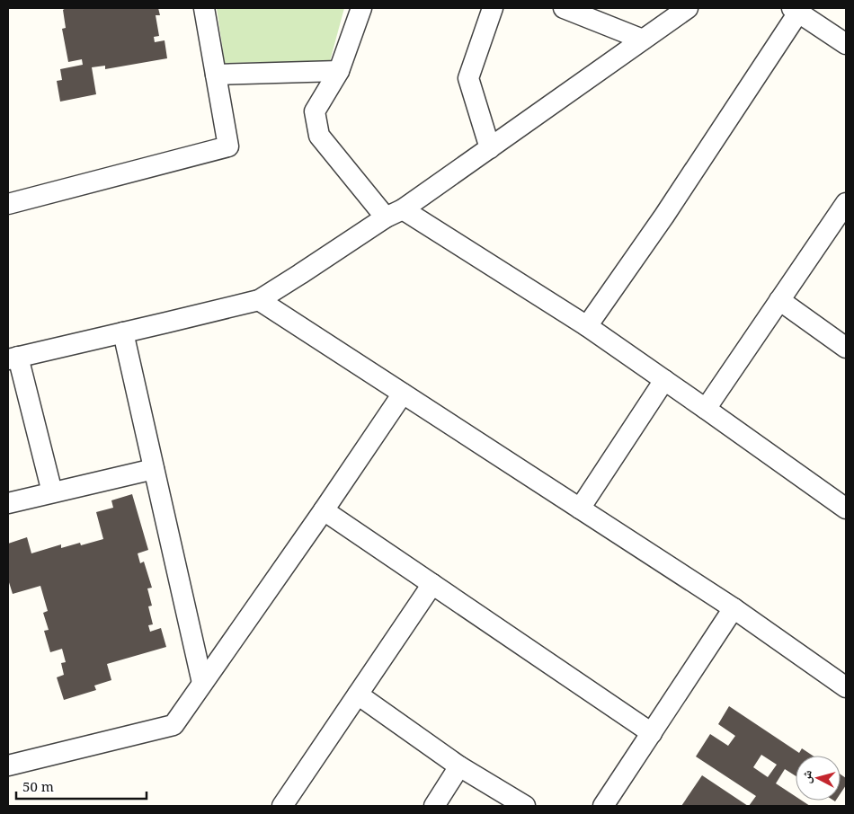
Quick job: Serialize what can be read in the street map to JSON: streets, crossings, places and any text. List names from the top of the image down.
{
  "scale_bar": "50 m",
  "north": "left"
}
